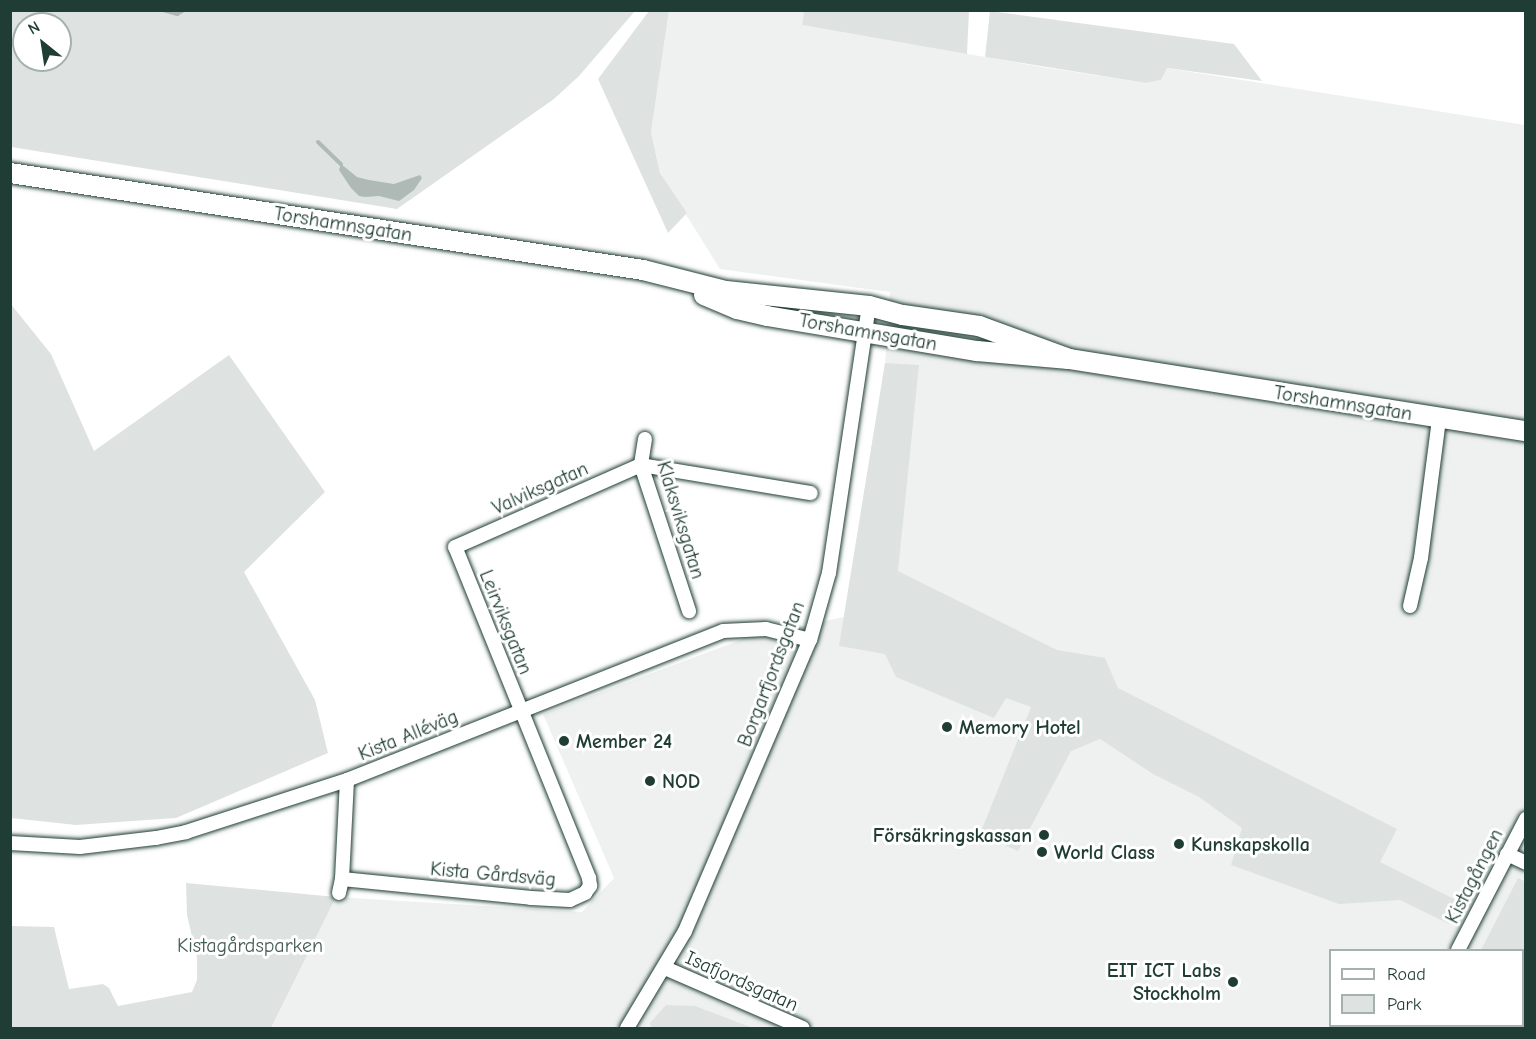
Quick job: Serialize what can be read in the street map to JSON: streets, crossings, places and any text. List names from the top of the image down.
{
  "streets": {
    "street": [
      "Torshamnsgatan",
      "Valviksgatan",
      "Klaksviksgatan",
      "Leirviksgatan",
      "Borgarfjordsgatan",
      "Kista Alléväg",
      "Kista Gårdsväg",
      "Kistagången",
      "Isafjordsgatan"
    ]
  },
  "crossings": [
    ["Torshamnsgatan", "Borgarfjordsgatan"],
    ["Valviksgatan", "Klaksviksgatan"],
    ["Valviksgatan", "Leirviksgatan"],
    ["Leirviksgatan", "Kista Alléväg"],
    ["Leirviksgatan", "Kista Gårdsväg"],
    ["Borgarfjordsgatan", "Kista Alléväg"],
    ["Borgarfjordsgatan", "Isafjordsgatan"],
    ["Kista Alléväg", "Kista Gårdsväg"]
  ],
  "parks": ["Kistagårdsparken"],
  "places": [
    "Memory Hotel",
    "Member 24",
    "NOD",
    "Försäkringskassan",
    "Kunskapskolla",
    "World Class",
    "EIT ICT Labs Stockholm"
  ],
  "legend": ["Road", "Park"],
  "north": "top left"
}
